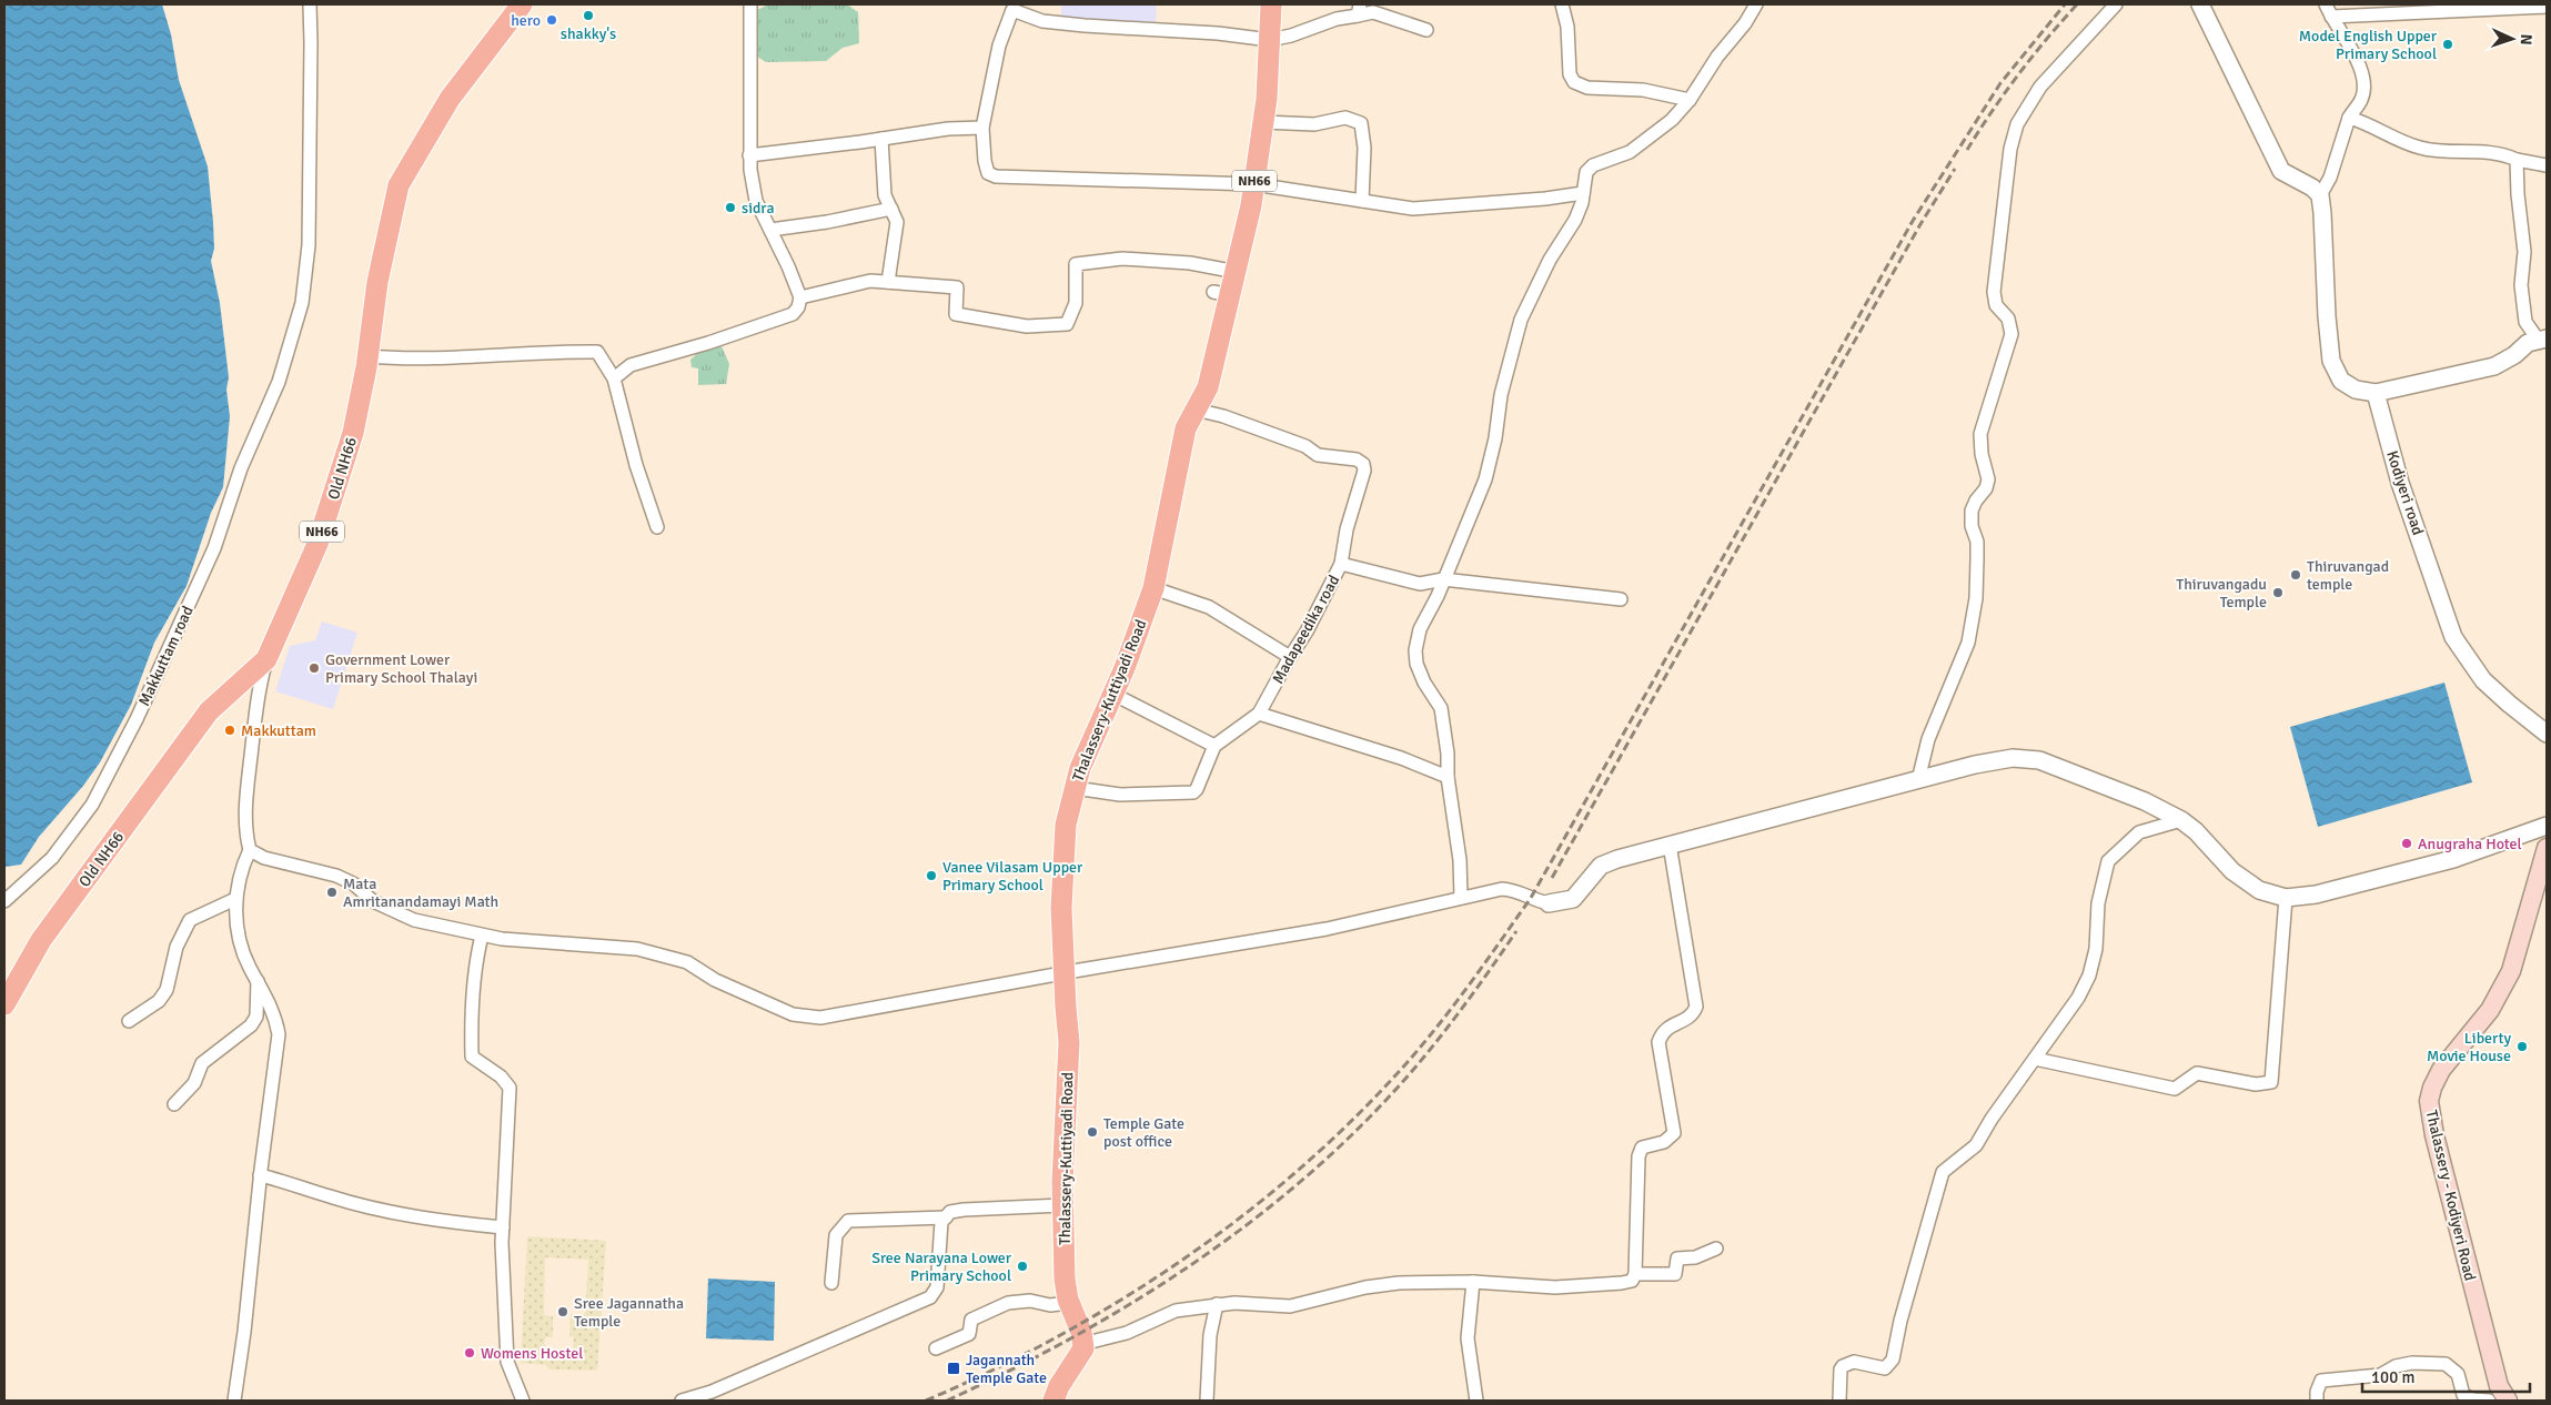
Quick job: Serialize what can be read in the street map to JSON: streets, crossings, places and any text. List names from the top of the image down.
{
  "streets": {
    "main road": [
      "NH66",
      "Old NH66",
      "Thalassery-Kuttiyadi Road",
      "Thalassery - Kodiyeri Road"
    ],
    "street": ["Kodiyeri road", "Madapeedika road", "Makkuttam road"]
  },
  "crossings": [
    ["Madapeedika road", "Thalassery-Kuttiyadi Road"]
  ],
  "places": {
    "other": [
      "shakky's",
      "hero",
      "Model English Upper Primary School",
      "sidra",
      "Thiruvangad temple",
      "Thiruvangadu Temple",
      "Government Lower Primary School Thalayi",
      "Makkuttam",
      "Anugraha Hotel",
      "Vanee Vilasam Upper Primary School",
      "Mata Amritanandamayi Math",
      "Liberty Movie House",
      "Temple Gate post office",
      "Sree Narayana Lower Primary School",
      "Sree Jagannatha Temple",
      "Womens Hostel"
    ],
    "transit": ["Jagannath Temple Gate"]
  },
  "scale_bar": "100 m",
  "north": "right"
}
